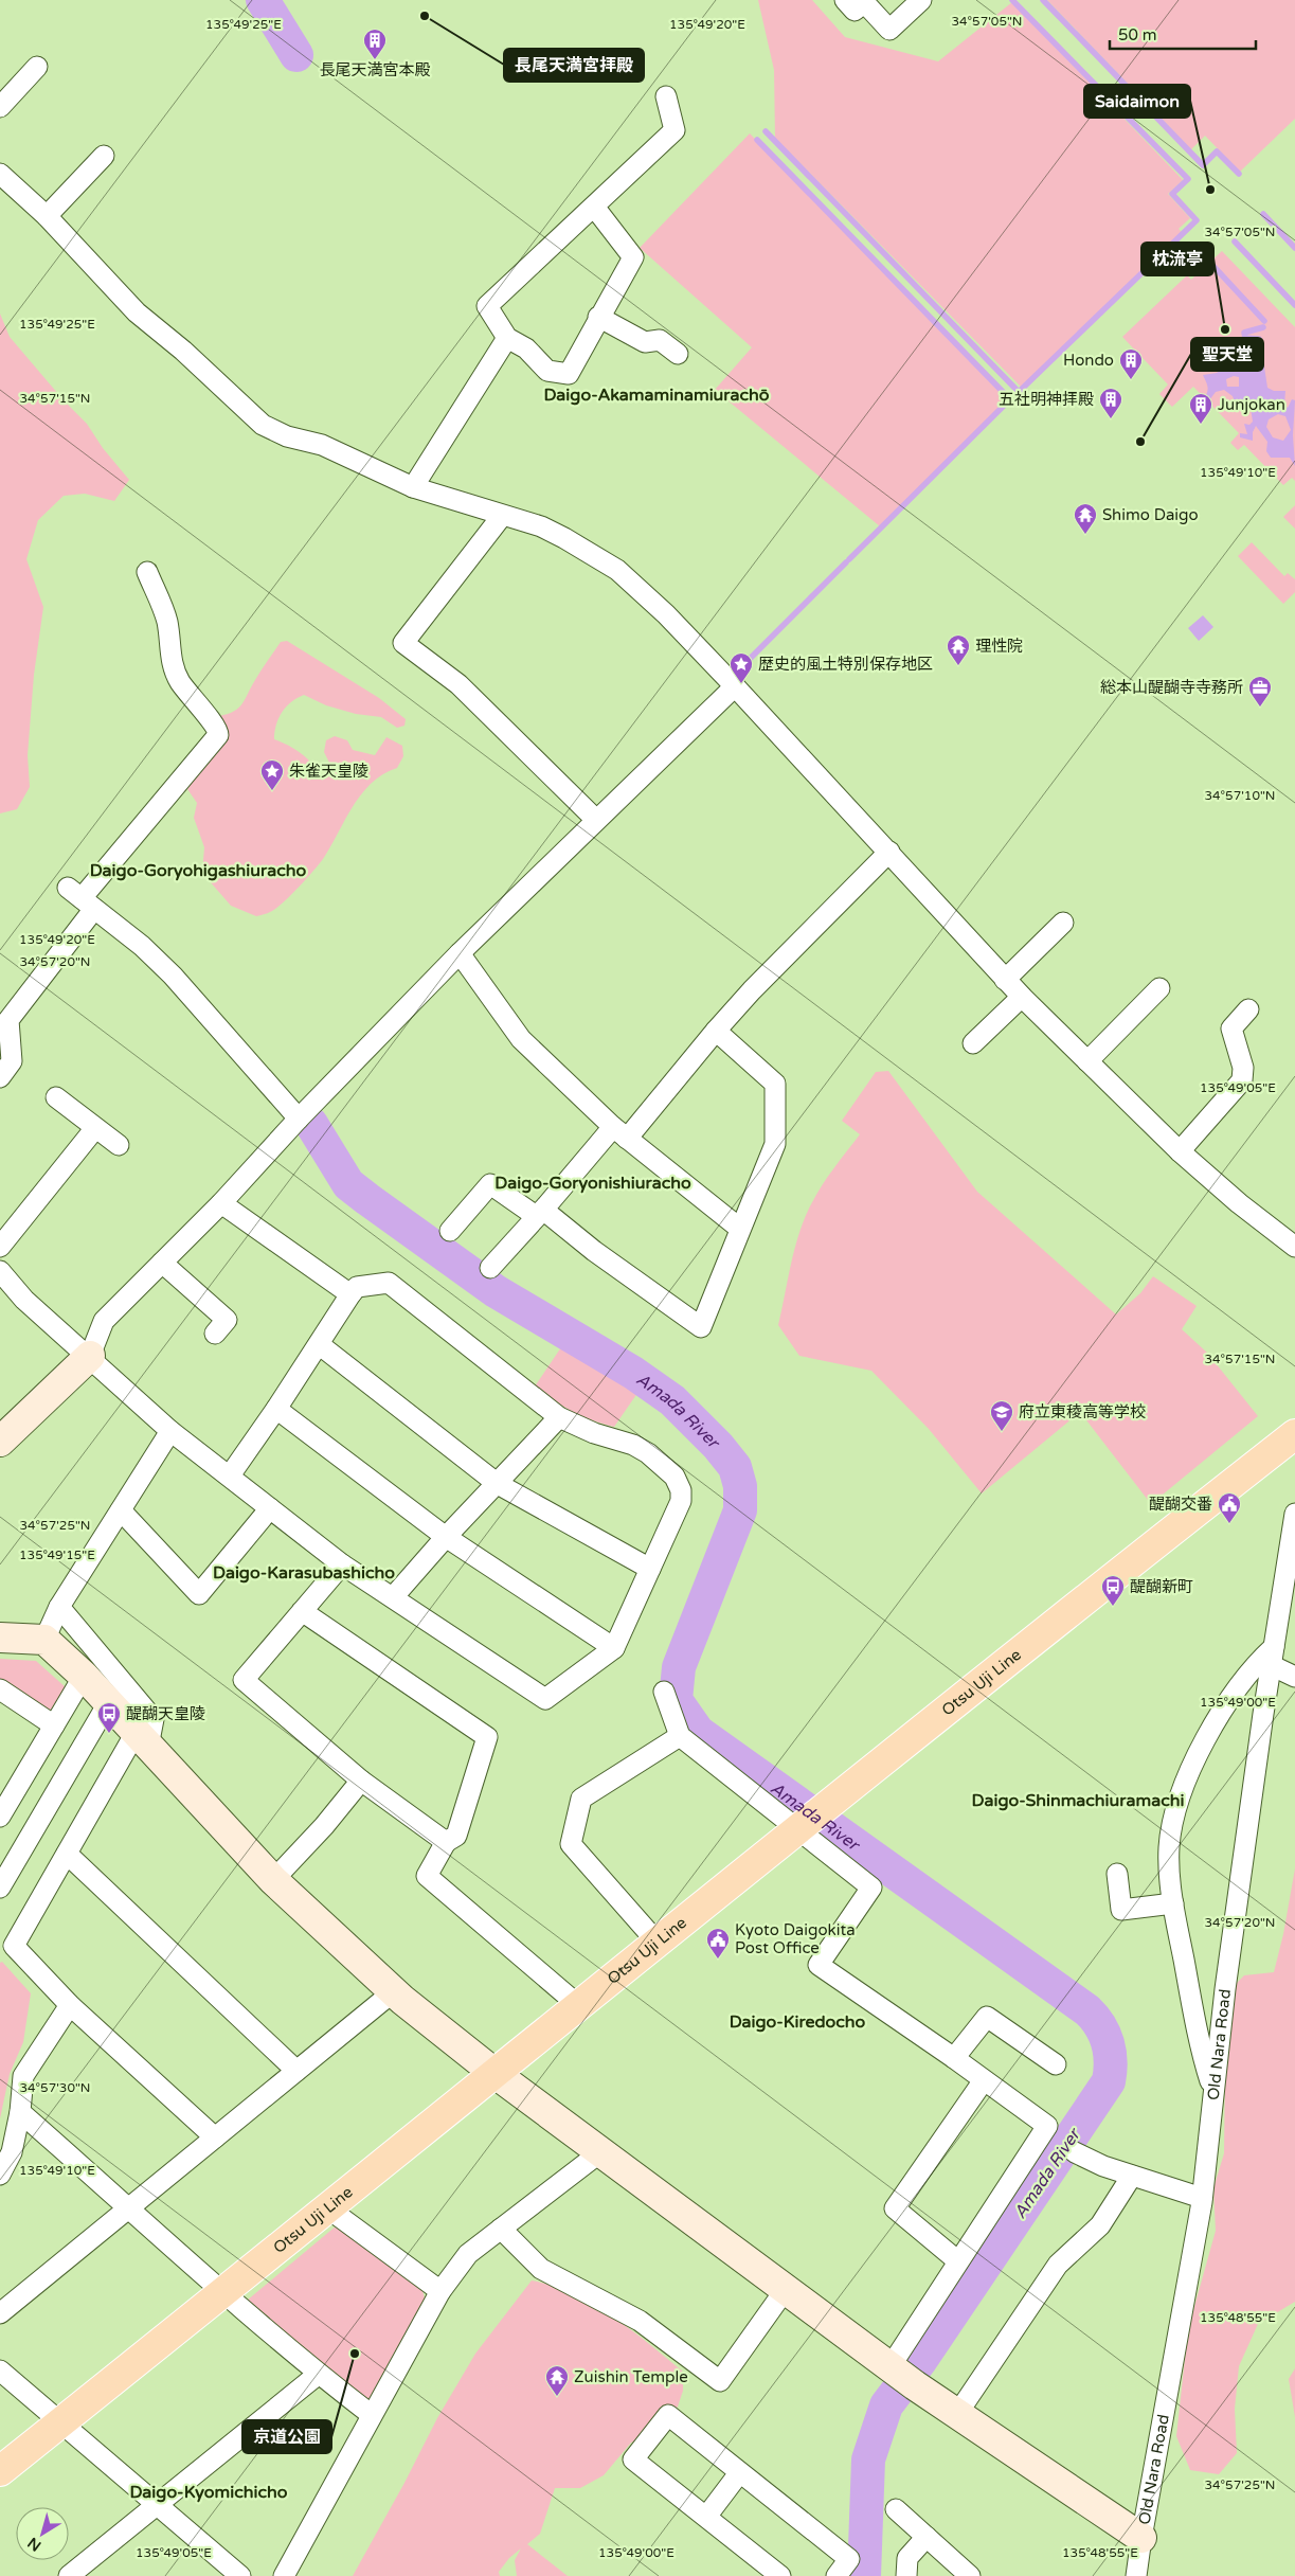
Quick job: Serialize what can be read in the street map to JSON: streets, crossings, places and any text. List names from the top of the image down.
{
  "streets": {
    "main road": ["Otsu Uji Line"],
    "street": ["Old Nara Road"]
  },
  "districts": [
    "Daigo-Akamaminamiurachō",
    "Daigo-Goryohigashiuracho",
    "Daigo-Goryonishiuracho",
    "Daigo-Karasubashicho",
    "Daigo-Shinmachiuramachi",
    "Daigo-Kiredocho",
    "Daigo-Kyomichicho"
  ],
  "water": ["Amada River"],
  "places": {
    "other": [
      "長尾天満宮拝殿",
      "Saidaimon",
      "枕流亭",
      "聖天堂",
      "京道公園"
    ],
    "building": [
      "長尾天満宮本殿",
      "Hondo",
      "五社明神拝殿",
      "Junjokan"
    ],
    "temple": ["Shimo Daigo", "理性院", "Zuishin Temple"],
    "place": ["歴史的風土特別保存地区", "朱雀天皇陵"],
    "office": ["総本山醍醐寺寺務所"],
    "school or university": ["府立東稜高等学校"],
    "public building": ["醍醐交番", "Kyoto Daigokita Post Office"],
    "bus stop": ["醍醐新町", "醍醐天皇陵"]
  },
  "scale_bar": "50 m",
  "north": "bottom left",
  "coordinates": [
    "34°57'05\"N",
    "135°49'25\"E",
    "135°49'20\"E",
    "34°57'15\"N",
    "135°49'10\"E",
    "34°57'10\"N",
    "34°57'20\"N",
    "135°49'05\"E",
    "34°57'25\"N",
    "135°49'15\"E",
    "135°49'00\"E",
    "34°57'30\"N",
    "135°48'55\"E"
  ]
}
